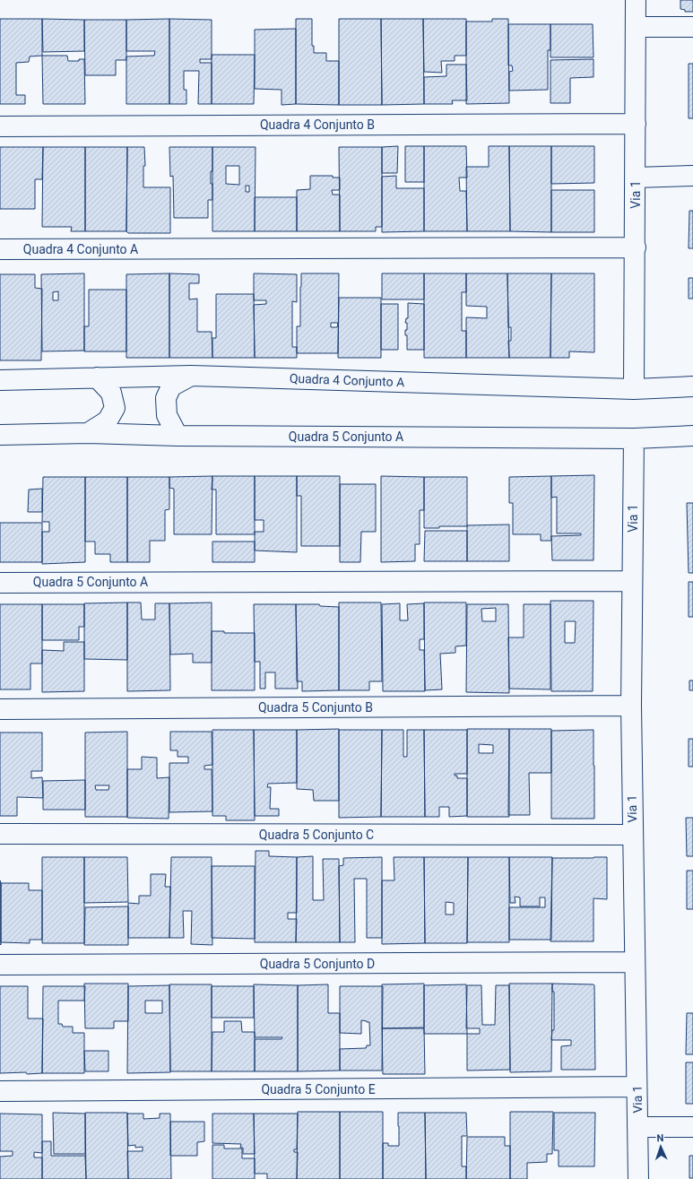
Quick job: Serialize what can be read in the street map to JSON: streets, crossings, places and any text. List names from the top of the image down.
{
  "streets": {
    "street": [
      "Quadra 4 Conjunto B",
      "Via 1",
      "Quadra 4 Conjunto A",
      "Quadra 5 Conjunto A",
      "Quadra 5 Conjunto B",
      "Quadra 5 Conjunto C",
      "Quadra 5 Conjunto D",
      "Quadra 5 Conjunto E"
    ]
  },
  "crossings": [
    ["Quadra 4 Conjunto B", "Via 1"],
    ["Via 1", "Quadra 4 Conjunto A"],
    ["Via 1", "Quadra 5 Conjunto A"],
    ["Via 1", "Quadra 5 Conjunto B"],
    ["Via 1", "Quadra 5 Conjunto C"],
    ["Via 1", "Quadra 5 Conjunto D"],
    ["Via 1", "Quadra 5 Conjunto E"]
  ],
  "north": "top"
}
